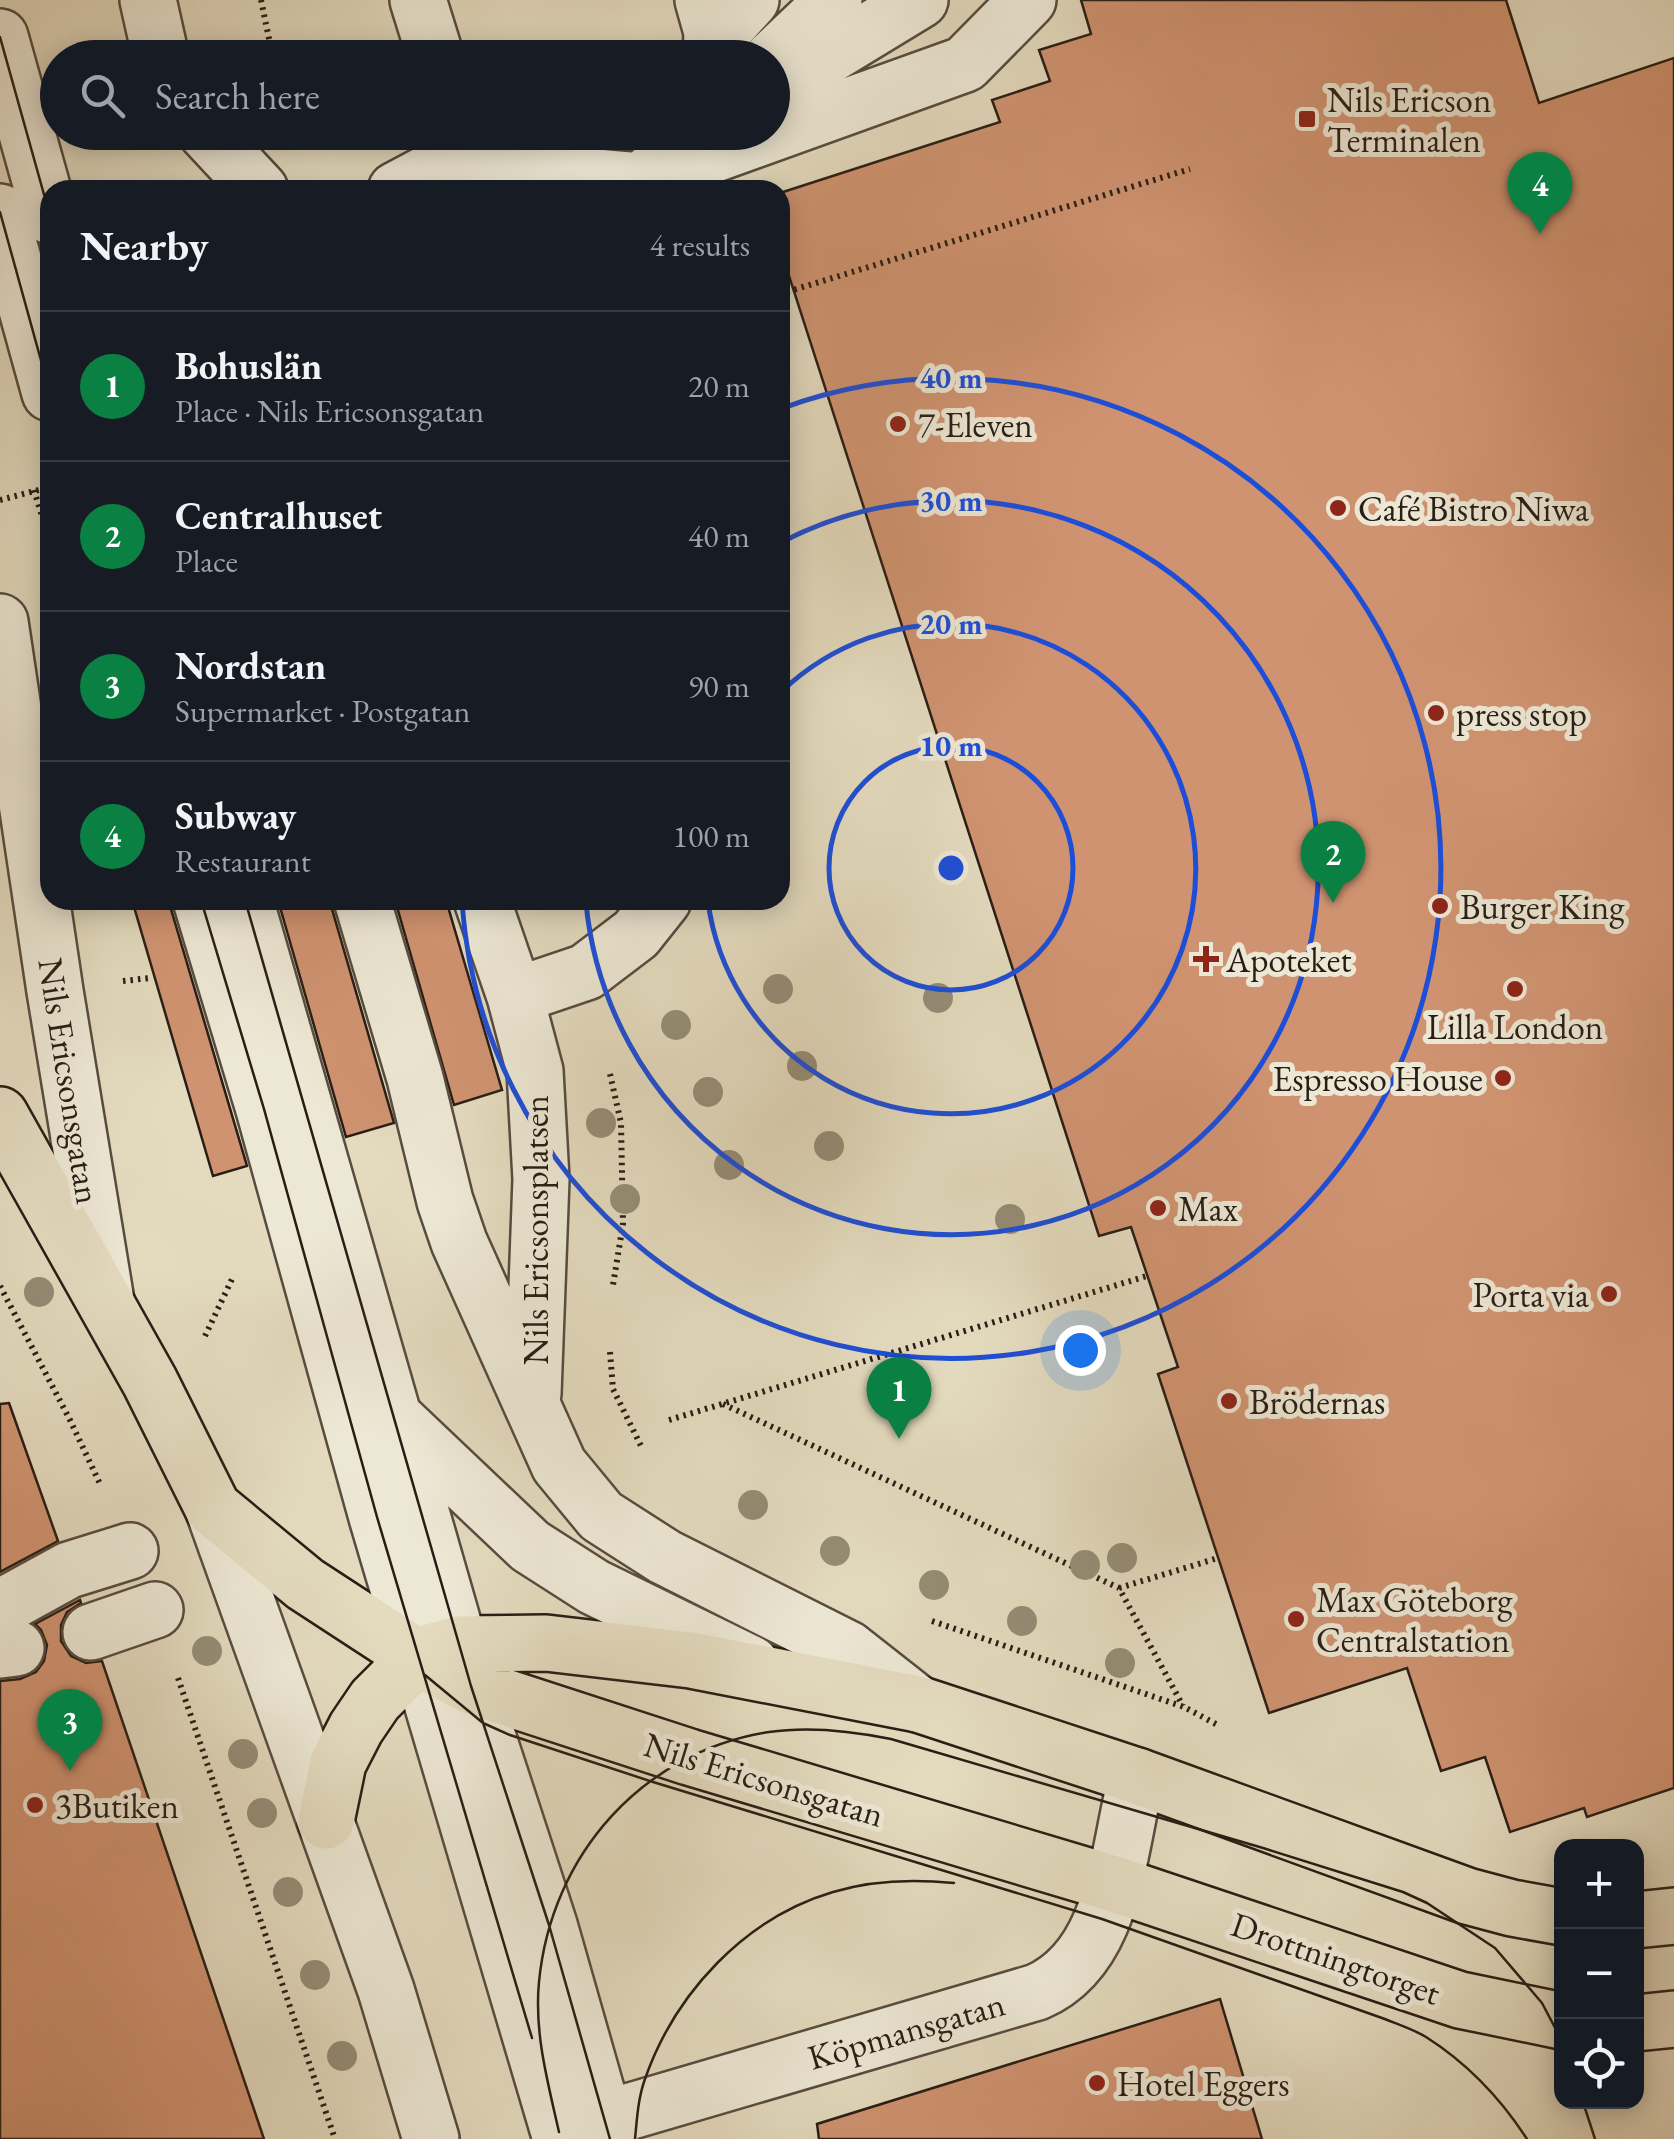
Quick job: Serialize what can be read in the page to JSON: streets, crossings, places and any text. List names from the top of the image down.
{
  "streets": {
    "main road": ["Nils Ericsonsgatan", "Drottningtorget"],
    "street": ["Nils Ericsonsplatsen", "Köpmansgatan"]
  },
  "crossings": [
    ["Nils Ericsonsgatan", "Drottningtorget"],
    ["Nils Ericsonsgatan", "Köpmansgatan"],
    ["Drottningtorget", "Köpmansgatan"]
  ],
  "places": {
    "transit": ["Nils Ericson Terminalen"],
    "other": [
      "7-Eleven",
      "Café Bistro Niwa",
      "press stop",
      "Burger King",
      "Lilla London",
      "Espresso House",
      "Max",
      "Porta via",
      "Brödernas",
      "Max Göteborg Centralstation",
      "3Butiken",
      "Hotel Eggers"
    ],
    "health": ["Apoteket"]
  },
  "page": {
    "search": "Search here",
    "pins": [
      "4",
      "2",
      "1",
      "3"
    ],
    "heading": ["Nearby", "4 results"],
    "list": [
      {
        "mark": "1",
        "name": "Bohuslän",
        "note": "Place · Nils Ericsonsgatan",
        "value": "20 m"
      },
      {
        "mark": "2",
        "name": "Centralhuset",
        "note": "Place",
        "value": "40 m"
      },
      {
        "mark": "3",
        "name": "Nordstan",
        "note": "Supermarket · Postgatan",
        "value": "90 m"
      },
      {
        "mark": "4",
        "name": "Subway",
        "note": "Restaurant",
        "value": "100 m"
      }
    ],
    "map_buttons": ["+", "−"]
  },
  "rings": [
    "40 m",
    "30 m",
    "20 m",
    "10 m"
  ]
}
